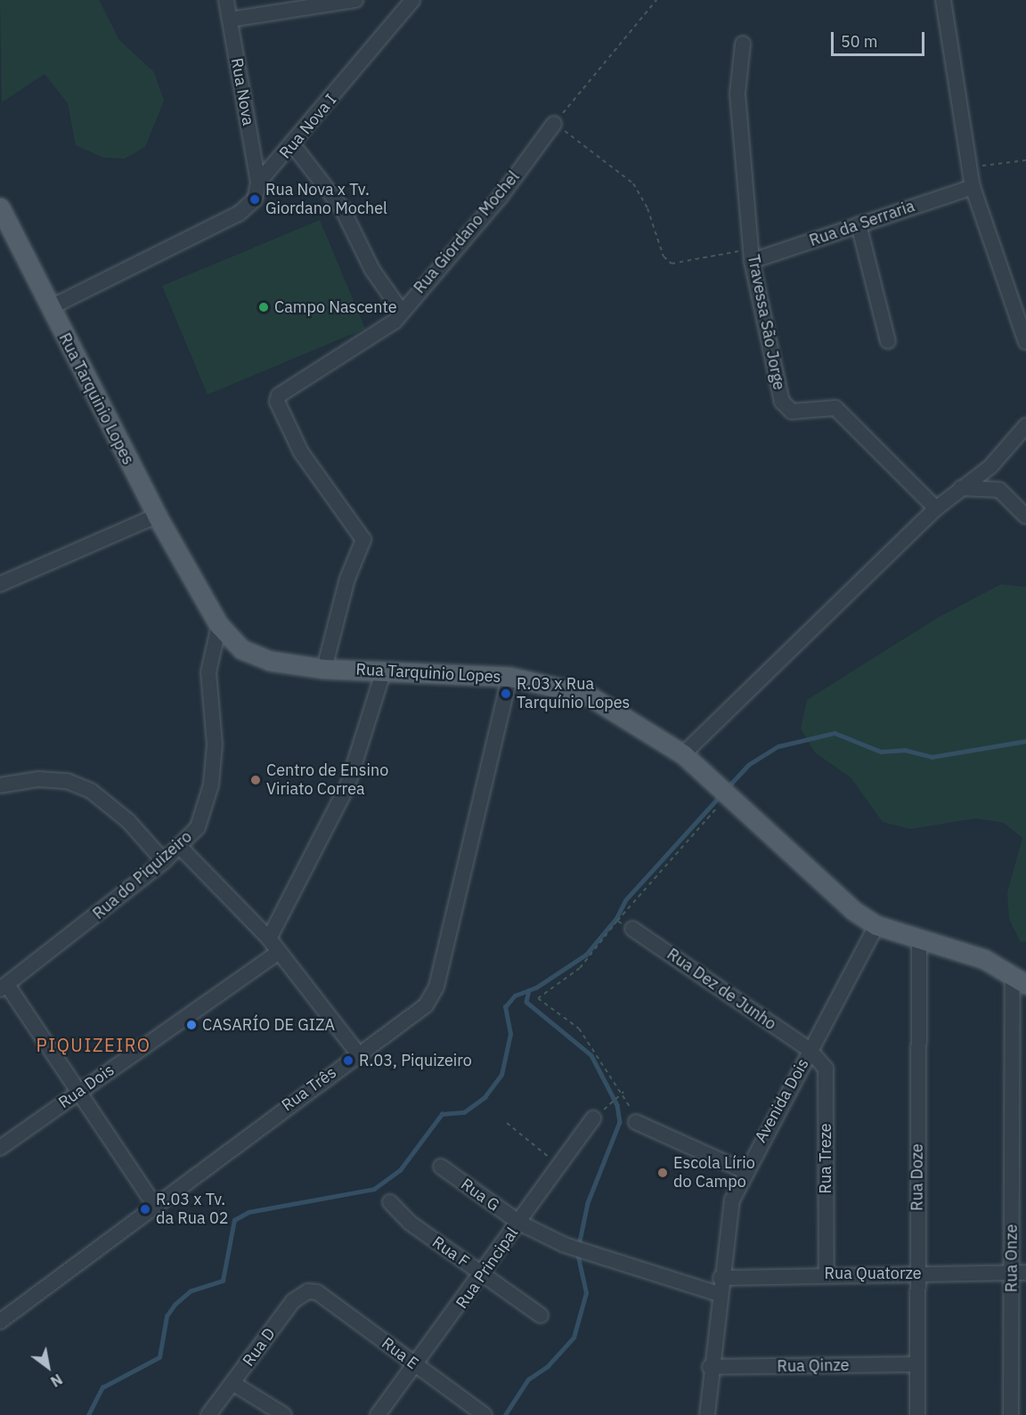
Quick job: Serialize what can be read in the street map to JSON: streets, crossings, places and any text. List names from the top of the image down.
{
  "streets": {
    "main road": ["Rua Tarquinio Lopes"],
    "street": [
      "Rua Nova",
      "Rua Nova I",
      "Rua da Serraria",
      "Rua Giordano Mochel",
      "Travessa São Jorge",
      "Rua do Piquizeiro",
      "Rua Dez de Junho",
      "Rua Dois",
      "Rua Três",
      "Avenida Dois",
      "Rua Treze",
      "Rua Doze",
      "Rua G",
      "Rua F",
      "Rua Onze",
      "Rua Principal",
      "Rua Quatorze",
      "Rua D",
      "Rua E",
      "Rua Qinze"
    ]
  },
  "crossings": [
    ["Rua Nova", "Rua Nova I"],
    ["Rua Nova I", "Rua Tarquinio Lopes"],
    ["Rua da Serraria", "Travessa São Jorge"],
    ["Rua Giordano Mochel", "Rua Tarquinio Lopes"],
    ["Rua Tarquinio Lopes", "Rua do Piquizeiro"],
    ["Rua Tarquinio Lopes", "Rua Três"],
    ["Rua Tarquinio Lopes", "Avenida Dois"],
    ["Rua Tarquinio Lopes", "Rua Doze"],
    ["Rua Tarquinio Lopes", "Rua Onze"],
    ["Rua Dez de Junho", "Avenida Dois"],
    ["Rua Dez de Junho", "Rua Treze"],
    ["Avenida Dois", "Rua Treze"],
    ["Avenida Dois", "Rua G"],
    ["Avenida Dois", "Rua Quatorze"],
    ["Avenida Dois", "Rua Qinze"],
    ["Rua Treze", "Rua Quatorze"],
    ["Rua Doze", "Rua Quatorze"],
    ["Rua Doze", "Rua Qinze"],
    ["Rua G", "Rua Principal"],
    ["Rua F", "Rua Principal"],
    ["Rua Onze", "Rua Quatorze"],
    ["Rua Principal", "Rua E"],
    ["Rua D", "Rua E"]
  ],
  "districts": ["PIQUIZEIRO"],
  "places": [
    "Rua Nova x Tv. Giordano Mochel",
    "Campo Nascente",
    "R.03 x Rua Tarquínio Lopes",
    "Centro de Ensino Viriato Correa",
    "CASARÍO DE GIZA",
    "R.03, Piquizeiro",
    "Escola Lírio do Campo",
    "R.03 x Tv. da Rua 02"
  ],
  "scale_bar": "50 m",
  "north": "bottom right"
}
